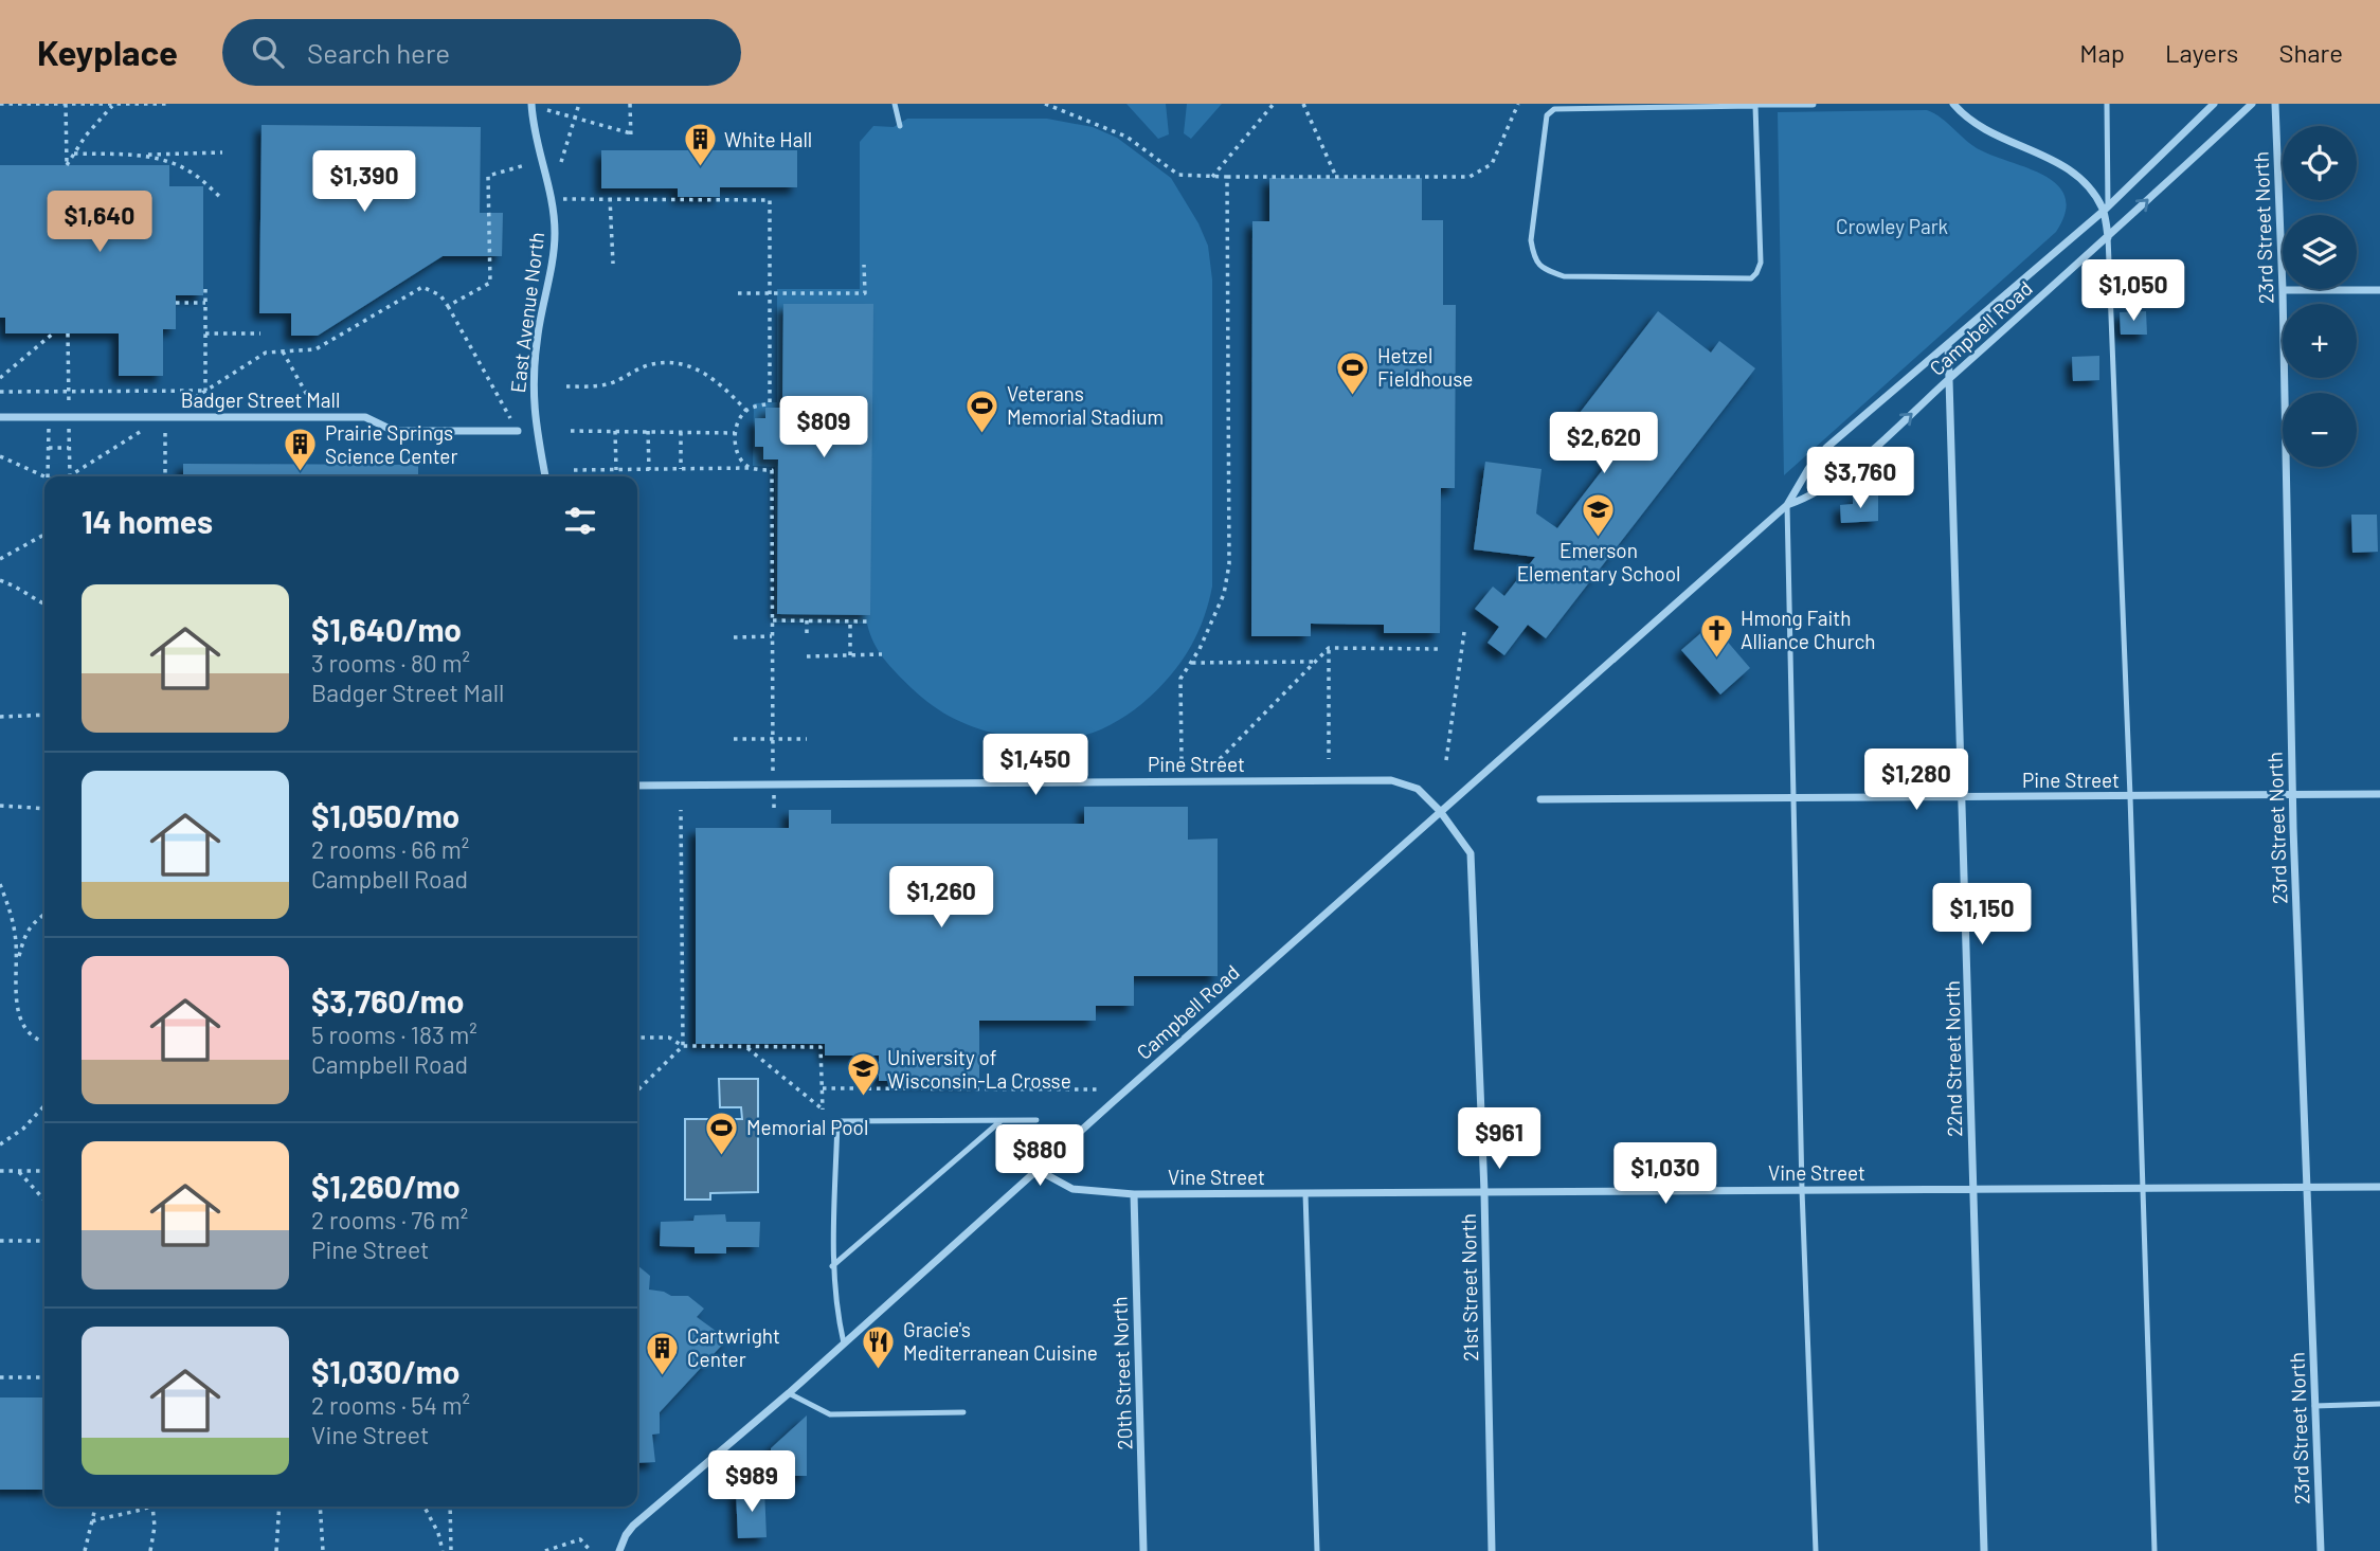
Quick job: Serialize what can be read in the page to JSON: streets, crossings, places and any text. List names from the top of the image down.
{
  "streets": {
    "street": [
      "23rd Street North",
      "East Avenue North",
      "Campbell Road",
      "Badger Street Mall",
      "Pine Street",
      "22nd Street North",
      "Vine Street",
      "21st Street North",
      "20th Street North"
    ]
  },
  "crossings": [
    ["23rd Street North", "Pine Street"],
    ["23rd Street North", "Vine Street"],
    ["Campbell Road", "Pine Street"],
    ["Campbell Road", "22nd Street North"],
    ["Campbell Road", "Vine Street"],
    ["Campbell Road", "21st Street North"],
    ["Pine Street", "22nd Street North"],
    ["Pine Street", "21st Street North"],
    ["22nd Street North", "Vine Street"],
    ["Vine Street", "21st Street North"],
    ["Vine Street", "20th Street North"]
  ],
  "parks": ["Crowley Park"],
  "places": {
    "building": ["White Hall", "Prairie Springs Science Center", "Cartwright Center"],
    "sports": ["Hetzel Fieldhouse", "Veterans Memorial Stadium", "Memorial Pool"],
    "school or university": ["Emerson Elementary School", "University of Wisconsin-La Crosse"],
    "church": ["Hmong Faith Alliance Church"],
    "restaurant": ["Gracie's Mediterranean Cuisine"]
  },
  "page": {
    "header": "Keyplace",
    "search": "Search here",
    "nav": ["Map", "Layers", "Share"],
    "map_buttons": ["+", "−"],
    "price": [
      "$1,390",
      "$1,640",
      "$1,050",
      "$809",
      "$2,620",
      "$3,760",
      "$1,450",
      "$1,280",
      "$1,260",
      "$1,150",
      "$961",
      "$880",
      "$1,030",
      "$989"
    ],
    "heading": "14 homes",
    "list": [
      {
        "name": "$1,640/mo",
        "note": "3 rooms · 80 m² · Badger Street Mall"
      },
      {
        "name": "$1,050/mo",
        "note": "2 rooms · 66 m² · Campbell Road"
      },
      {
        "name": "$3,760/mo",
        "note": "5 rooms · 183 m² · Campbell Road"
      },
      {
        "name": "$1,260/mo",
        "note": "2 rooms · 76 m² · Pine Street"
      },
      {
        "name": "$1,030/mo",
        "note": "2 rooms · 54 m² · Vine Street"
      }
    ]
  }
}
